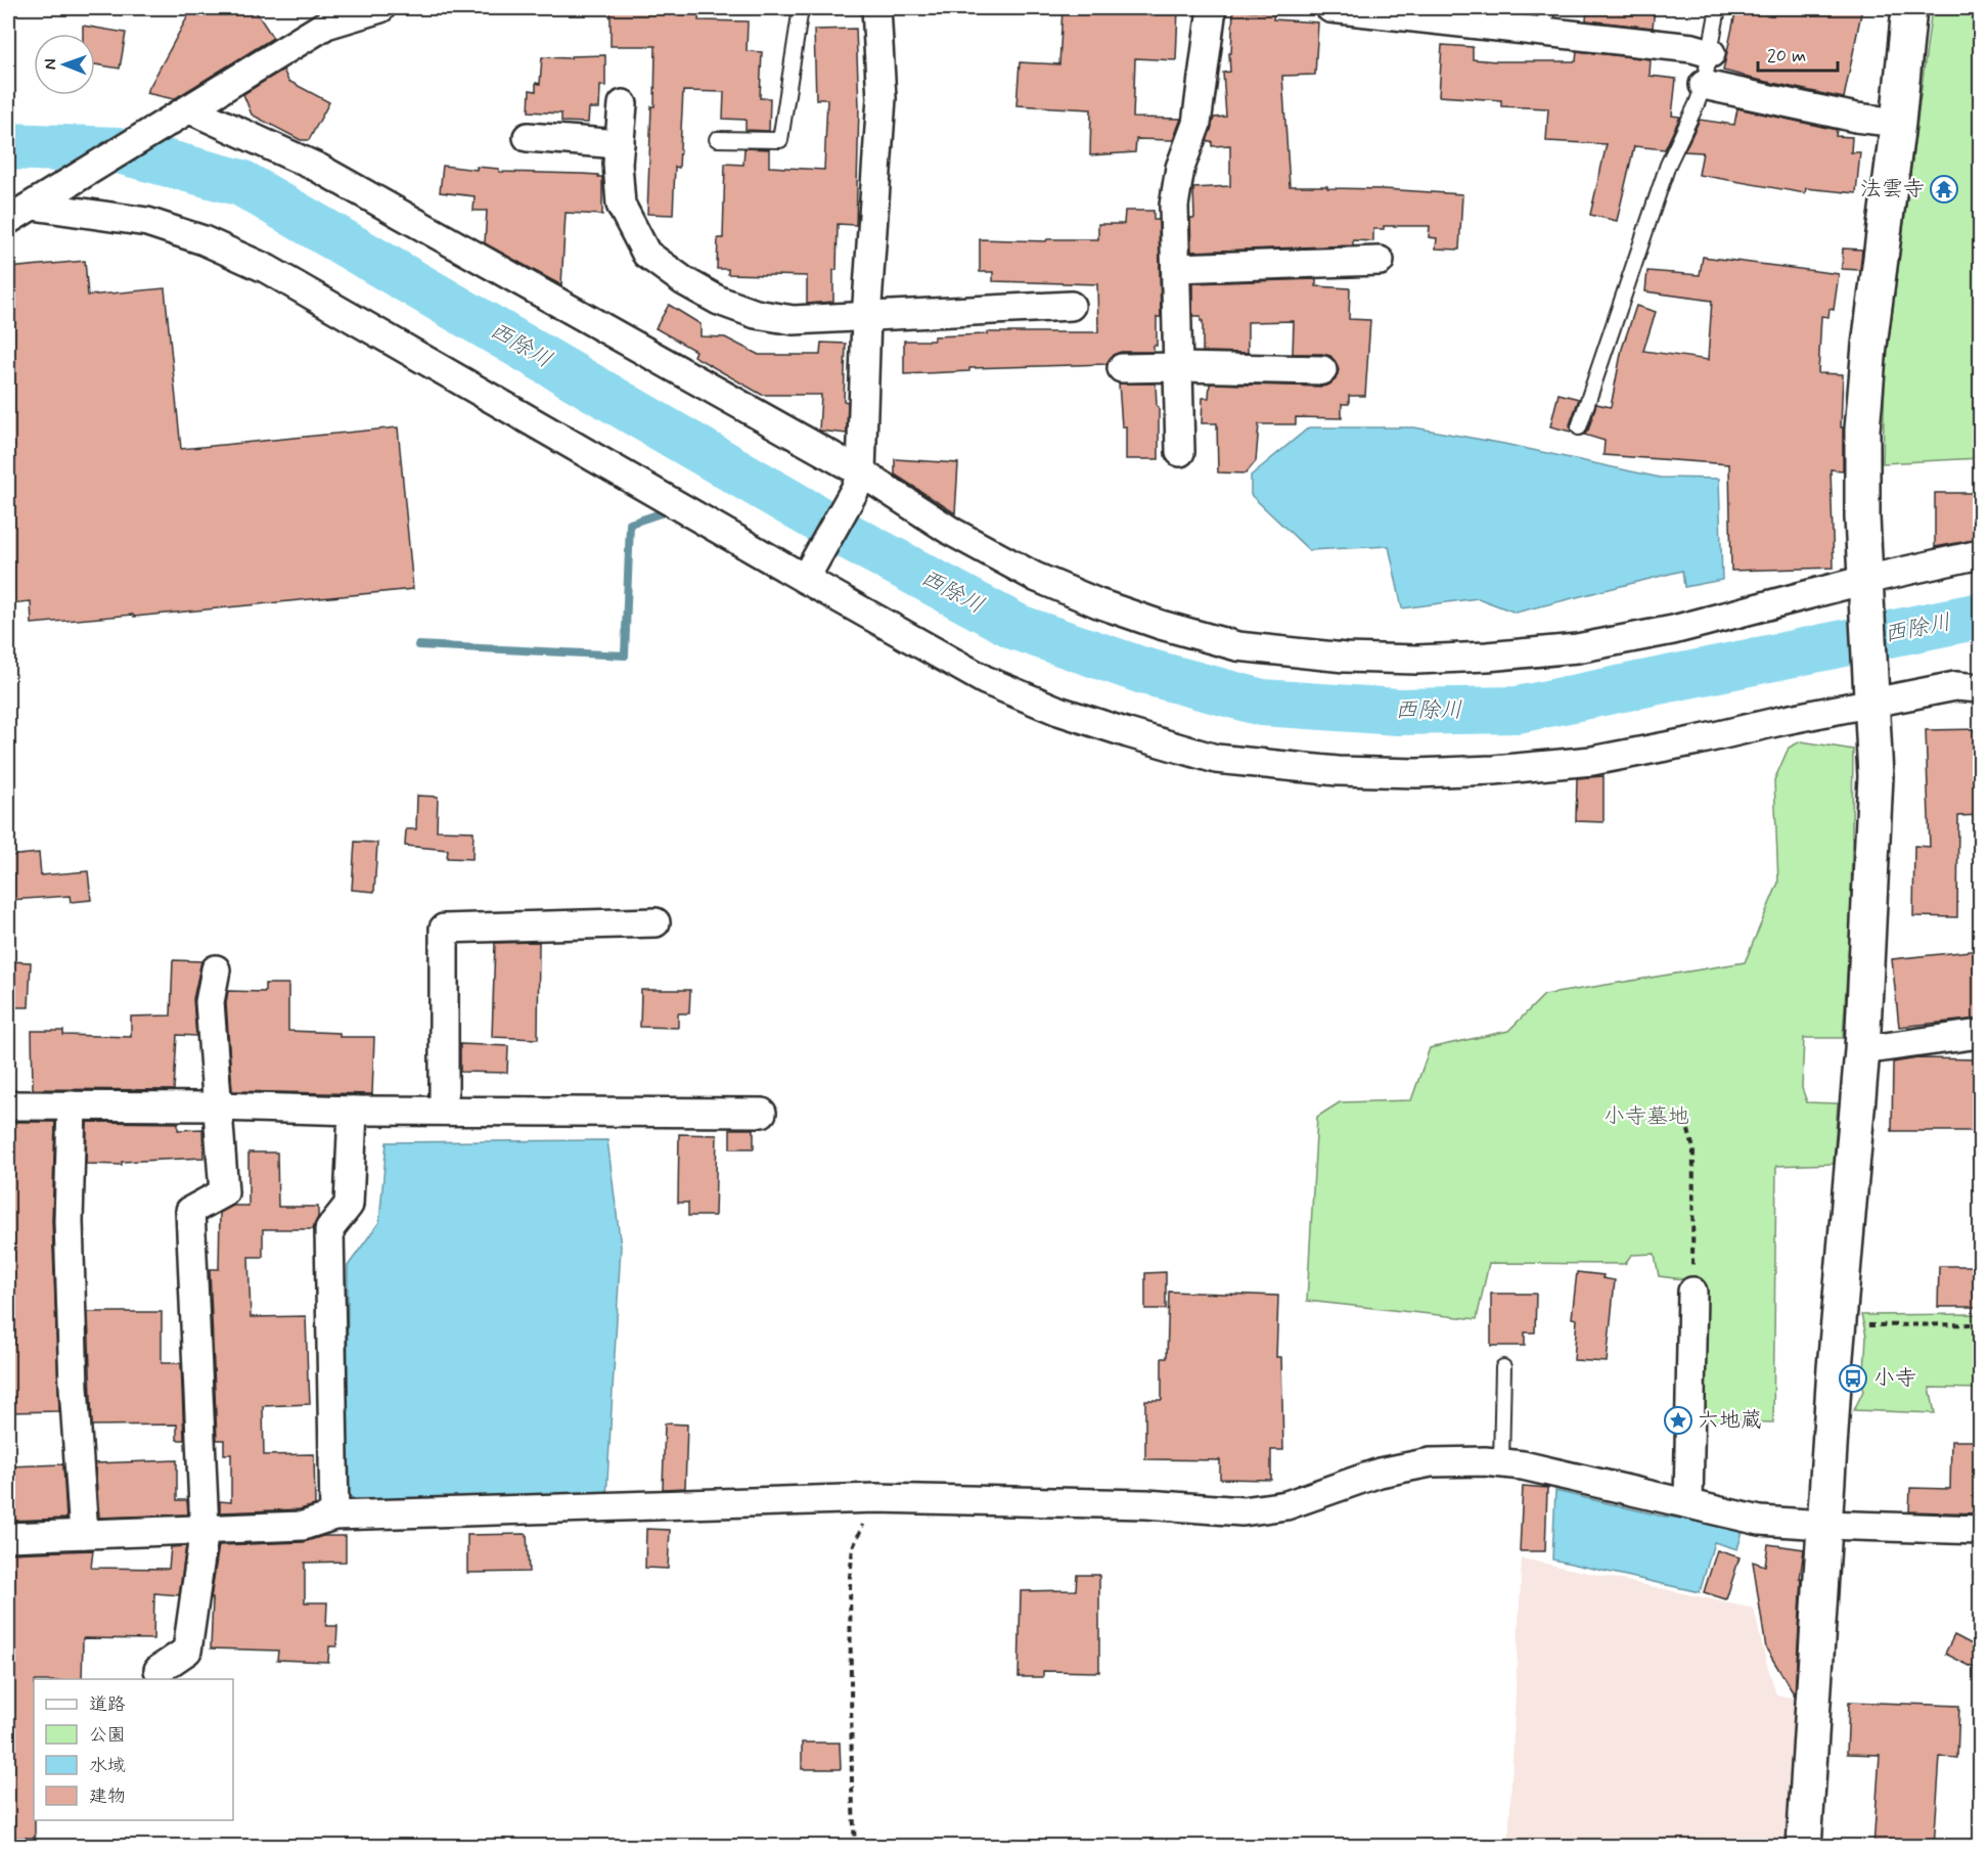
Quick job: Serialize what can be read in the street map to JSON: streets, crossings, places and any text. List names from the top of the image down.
{
  "water": ["西除川"],
  "parks": ["小寺墓地"],
  "places": {
    "temple": ["法雲寺"],
    "bus stop": ["小寺"],
    "place": ["六地蔵"]
  },
  "legend": [
    "道路",
    "公園",
    "水域",
    "建物"
  ],
  "scale_bar": "20 m",
  "north": "left"
}
